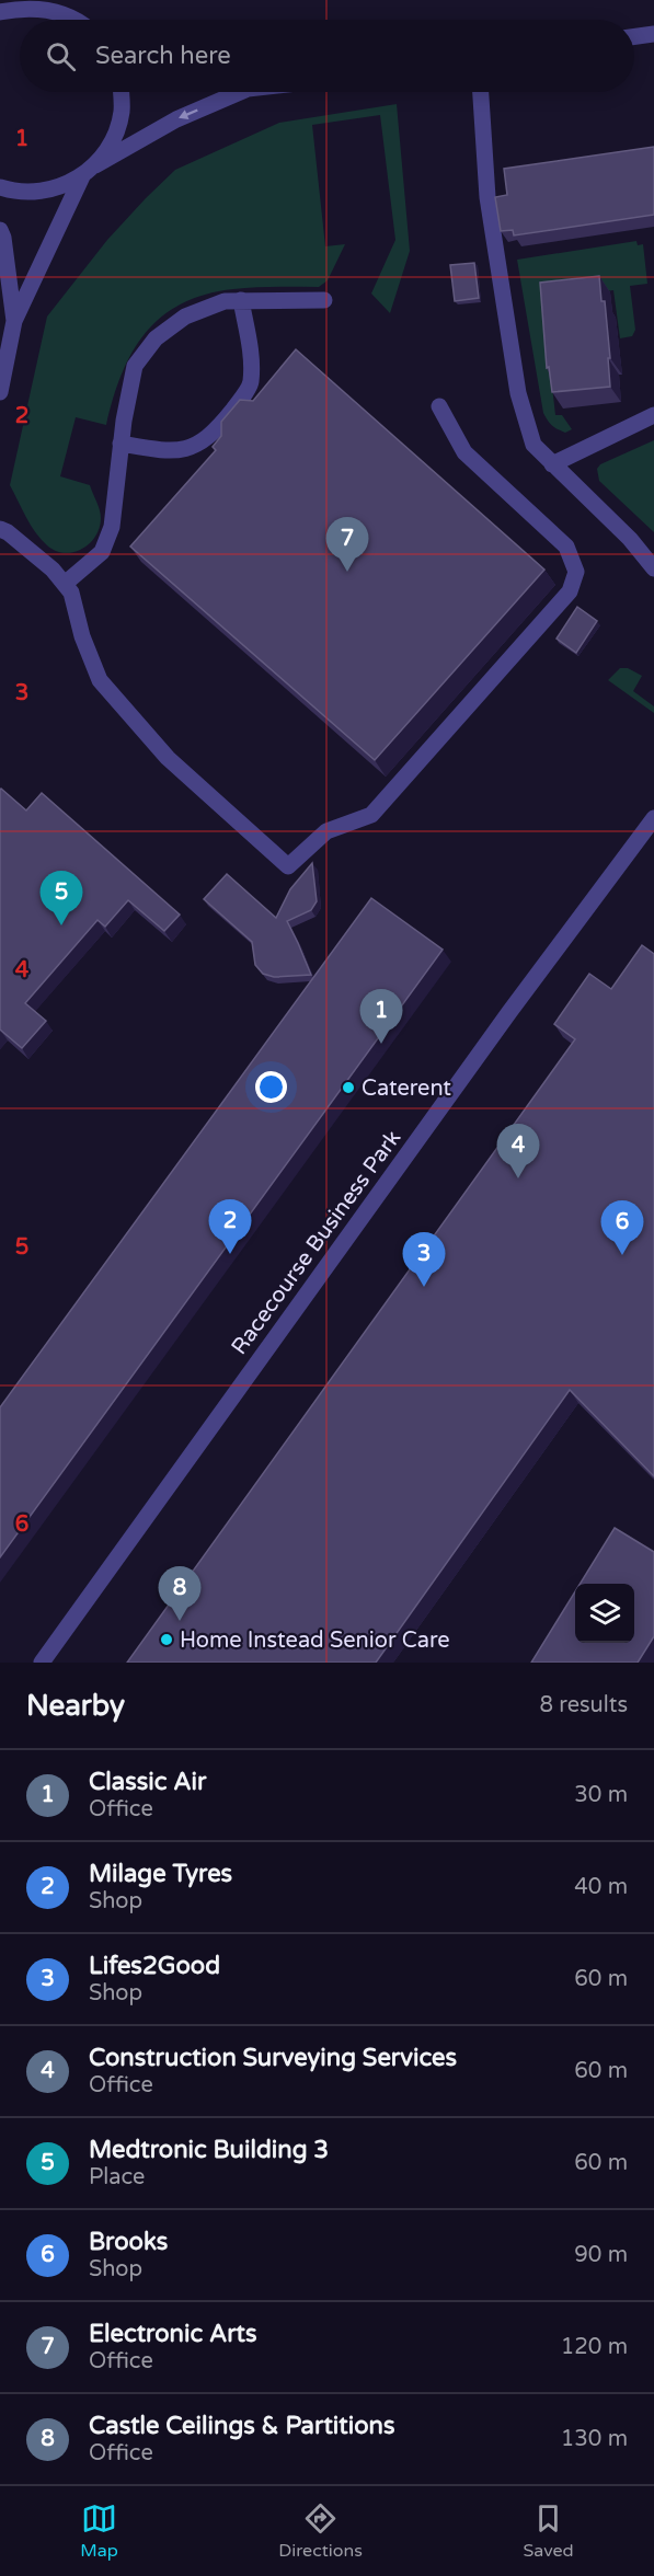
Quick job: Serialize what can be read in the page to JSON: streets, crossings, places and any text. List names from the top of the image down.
{
  "streets": {
    "street": ["Racecourse Business Park"]
  },
  "places": ["Caterent", "Home Instead Senior Care"],
  "page": {
    "search": "Search here",
    "pins": [
      "7",
      "5",
      "1",
      "4",
      "2",
      "6",
      "3",
      "8"
    ],
    "heading": ["Nearby", "8 results"],
    "list": [
      {
        "mark": "1",
        "name": "Classic Air",
        "note": "Office",
        "value": "30 m"
      },
      {
        "mark": "2",
        "name": "Milage Tyres",
        "note": "Shop",
        "value": "40 m"
      },
      {
        "mark": "3",
        "name": "Lifes2Good",
        "note": "Shop",
        "value": "60 m"
      },
      {
        "mark": "4",
        "name": "Construction Surveying Services",
        "note": "Office",
        "value": "60 m"
      },
      {
        "mark": "5",
        "name": "Medtronic Building 3",
        "note": "Place",
        "value": "60 m"
      },
      {
        "mark": "6",
        "name": "Brooks",
        "note": "Shop",
        "value": "90 m"
      },
      {
        "mark": "7",
        "name": "Electronic Arts",
        "note": "Office",
        "value": "120 m"
      },
      {
        "mark": "8",
        "name": "Castle Ceilings & Partitions",
        "note": "Office",
        "value": "130 m"
      }
    ],
    "nav": ["Map", "Directions", "Saved"]
  },
  "grid": {
    "rows": [
      "1",
      "2",
      "3",
      "4",
      "5",
      "6"
    ]
  }
}
